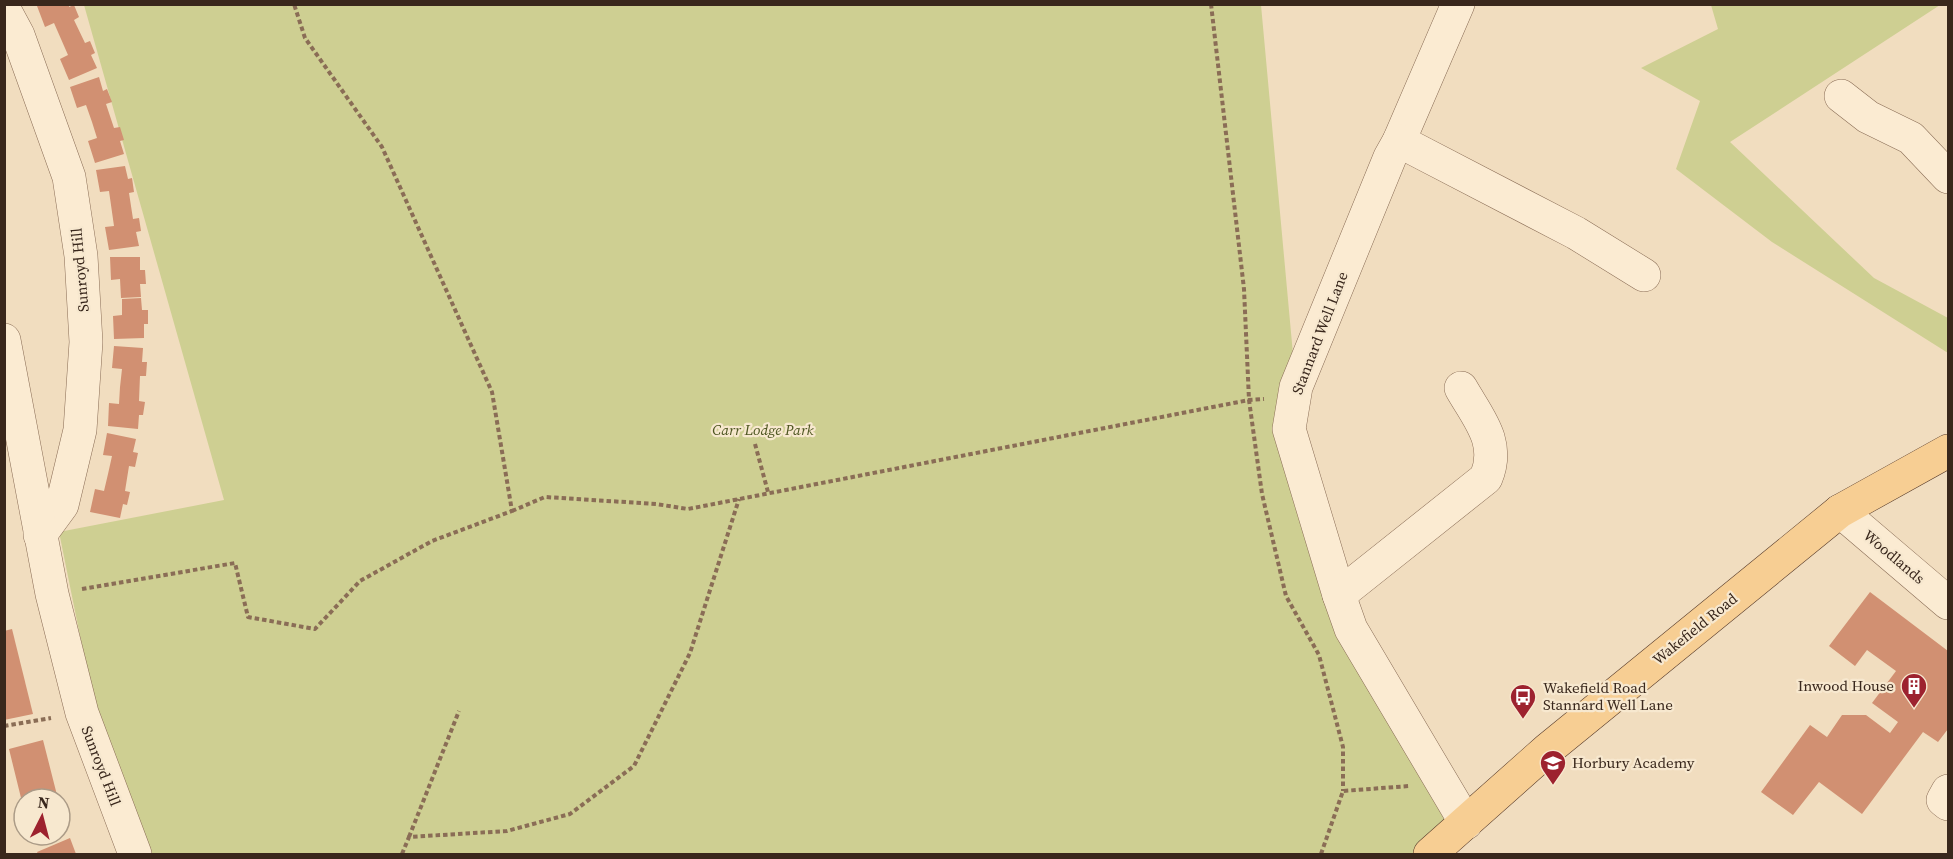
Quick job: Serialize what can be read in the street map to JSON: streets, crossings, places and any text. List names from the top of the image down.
{
  "streets": {
    "main road": ["Wakefield Road"],
    "street": ["Sunroyd Hill", "Stannard Well Lane", "Woodlands"]
  },
  "crossings": [
    ["Stannard Well Lane", "Wakefield Road"],
    ["Woodlands", "Wakefield Road"]
  ],
  "parks": ["Carr Lodge Park"],
  "places": {
    "building": ["Inwood House"],
    "bus stop": ["Wakefield Road Stannard Well Lane"],
    "school or university": ["Horbury Academy"]
  },
  "north": "top"
}
